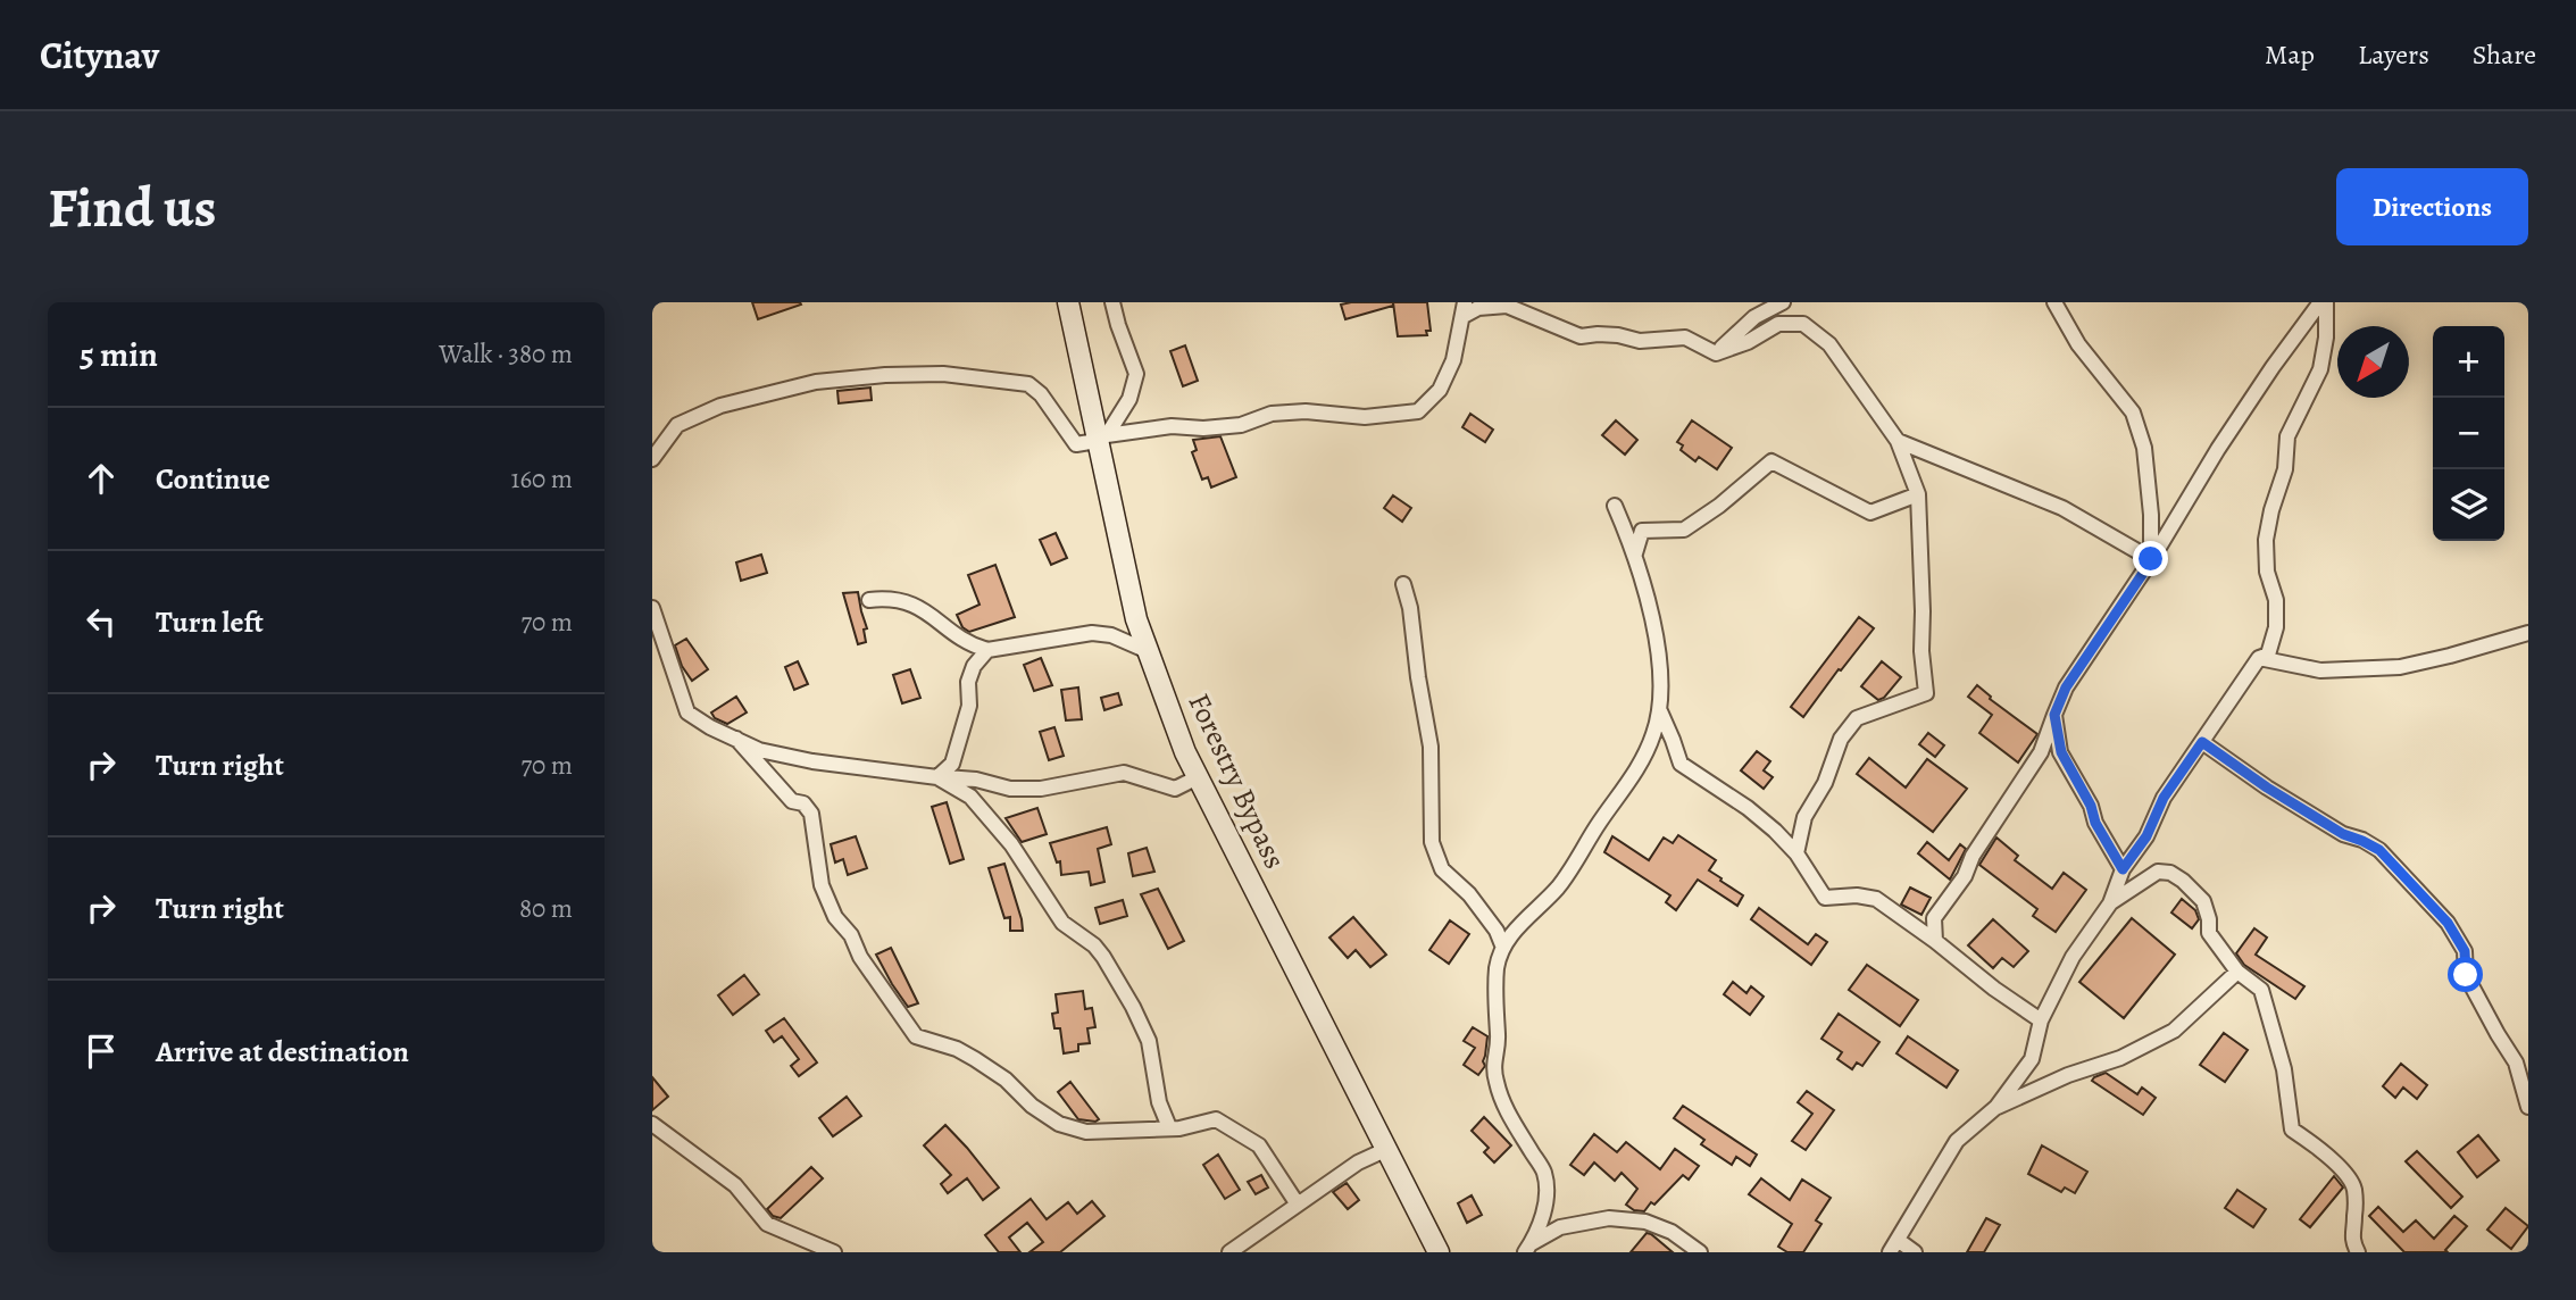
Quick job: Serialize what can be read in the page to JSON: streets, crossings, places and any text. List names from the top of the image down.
{
  "streets": {
    "street": ["Forestry Bypass"]
  },
  "north": "bottom left",
  "page": {
    "header": "Citynav",
    "nav": ["Map", "Layers", "Share"],
    "buttons": "Directions",
    "title": "Find us",
    "heading": ["5 min", "Walk · 380 m"],
    "map_buttons": ["+", "−"],
    "list": [
      ["Continue", "160 m"],
      ["Turn left", "70 m"],
      ["Turn right", "70 m"],
      ["Turn right", "80 m"],
      "Arrive at destination"
    ]
  }
}
